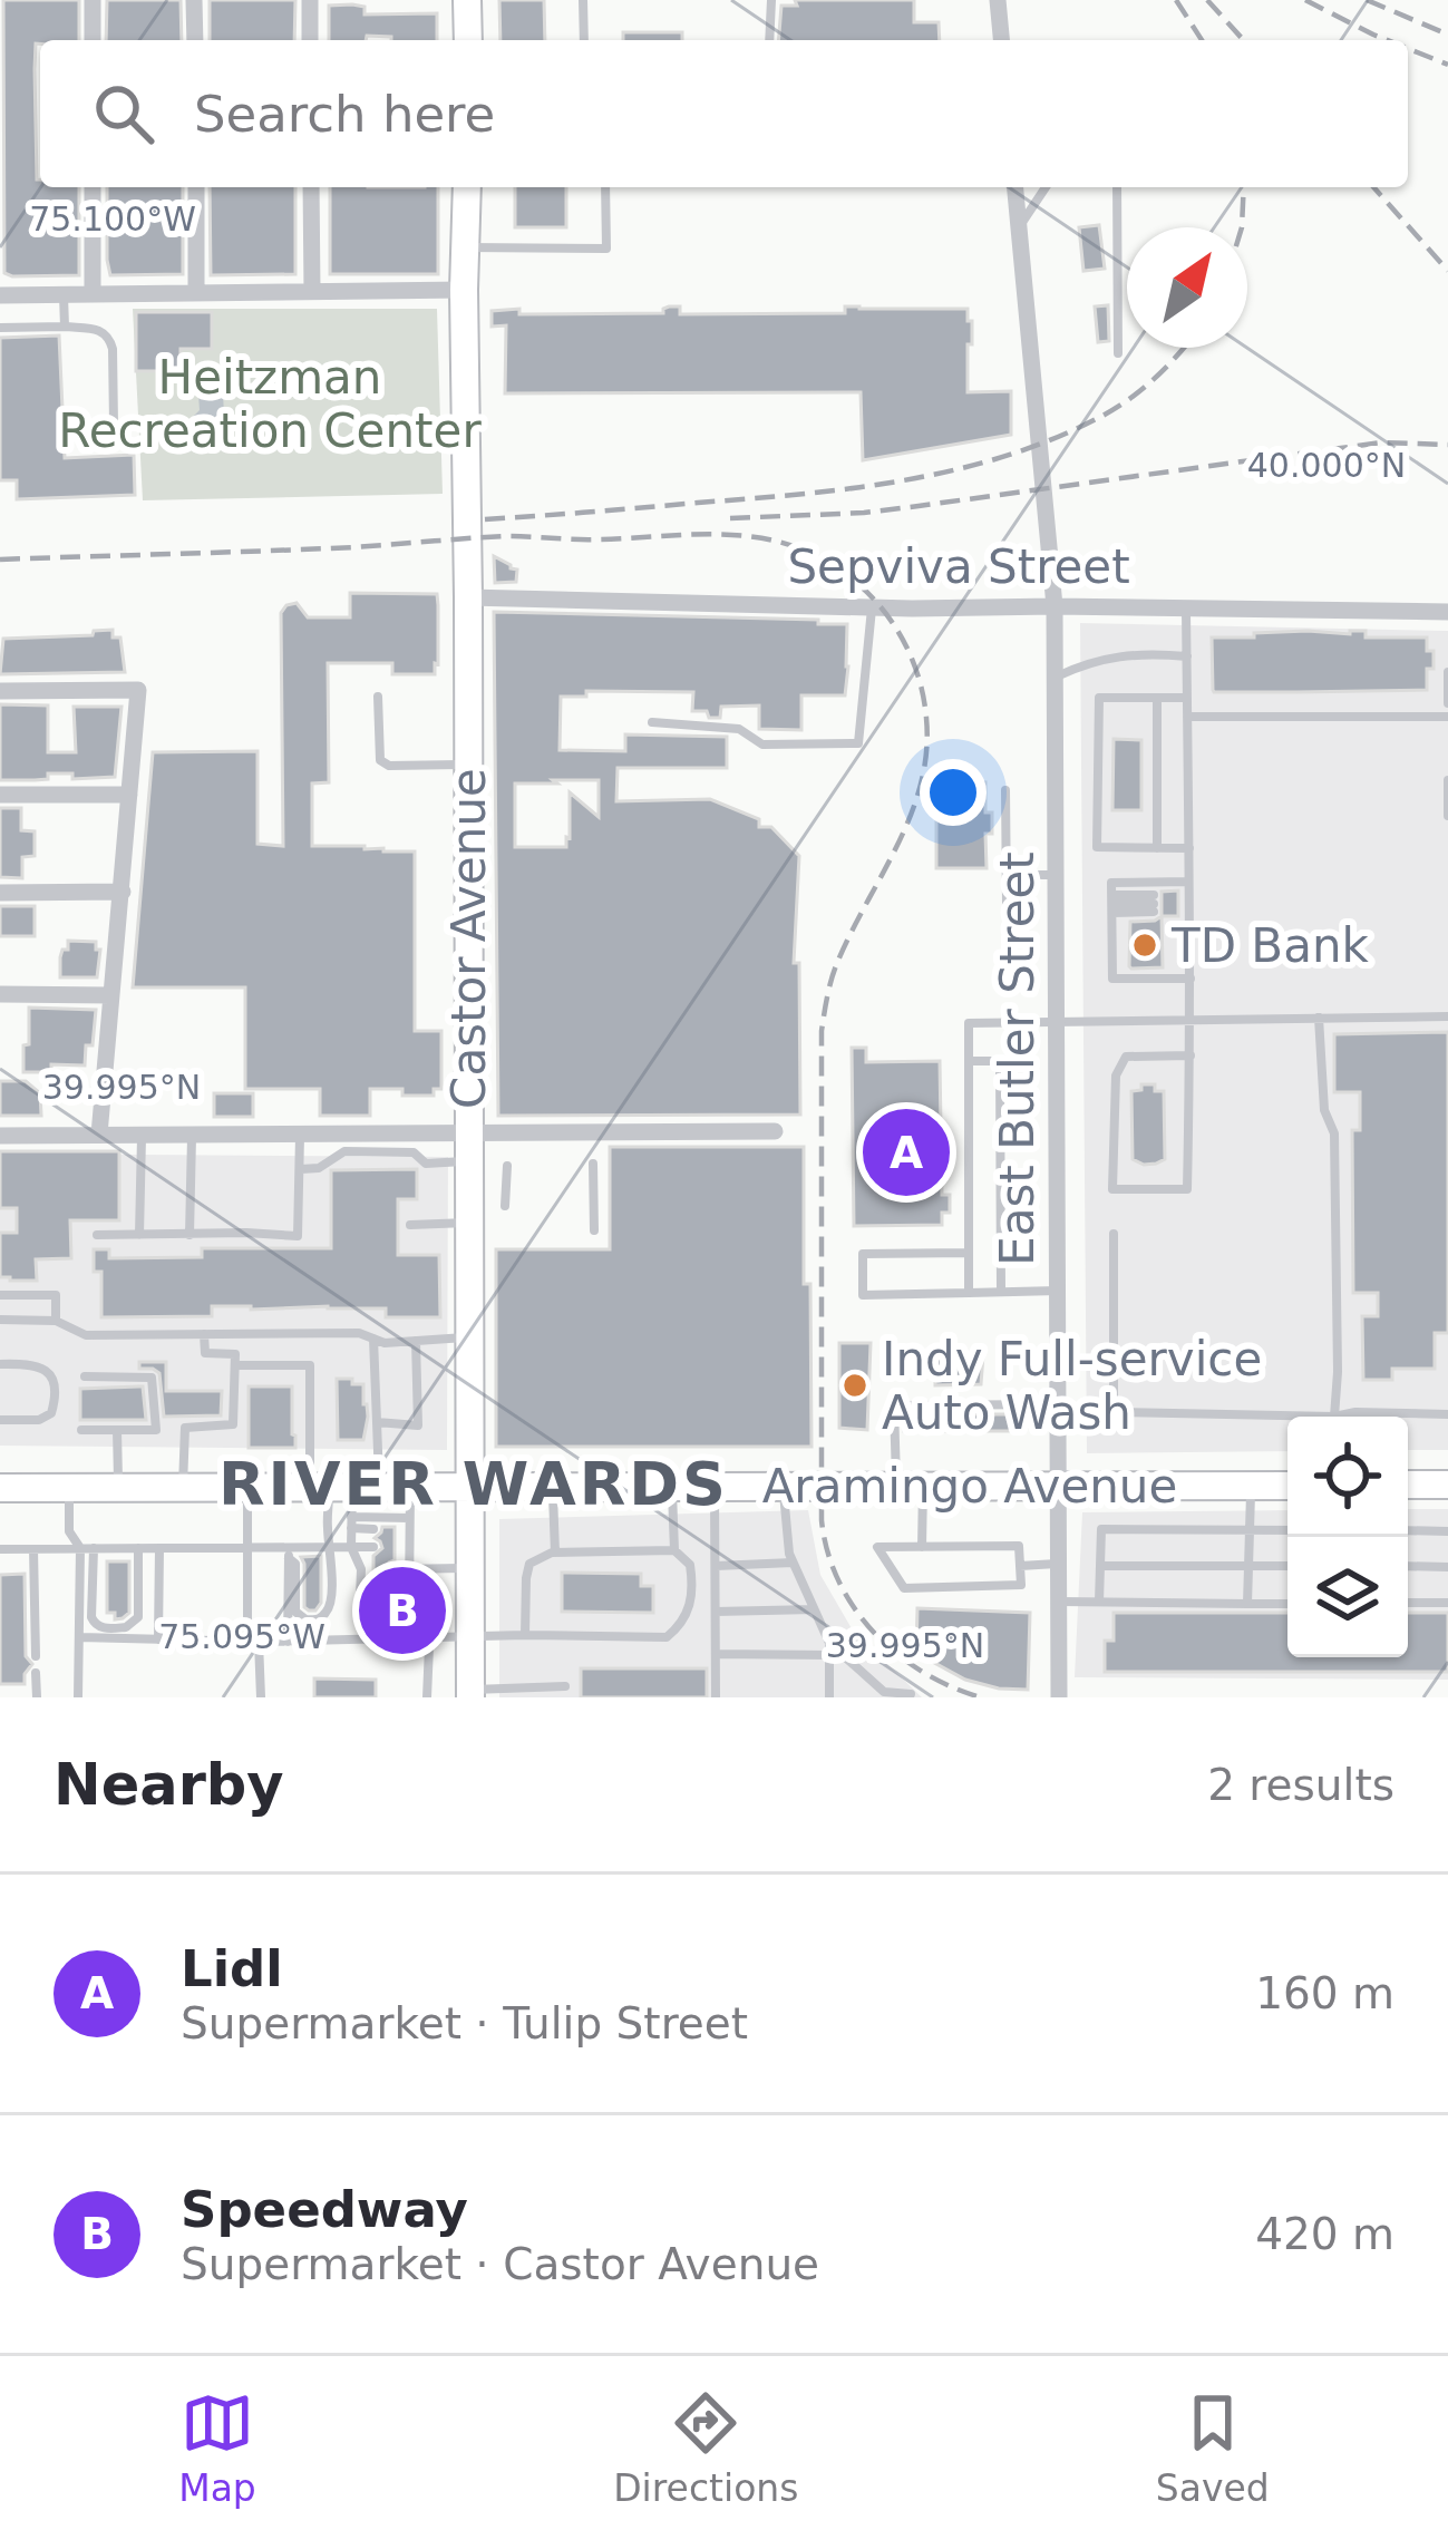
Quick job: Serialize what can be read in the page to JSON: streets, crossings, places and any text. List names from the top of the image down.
{
  "streets": {
    "main road": ["Castor Avenue", "Aramingo Avenue"],
    "street": ["Sepviva Street", "East Butler Street"]
  },
  "crossings": [
    ["Sepviva Street", "Castor Avenue"],
    ["Sepviva Street", "East Butler Street"],
    ["Castor Avenue", "Aramingo Avenue"],
    ["East Butler Street", "Aramingo Avenue"]
  ],
  "districts": ["RIVER WARDS"],
  "parks": ["Heitzman Recreation Center"],
  "places": ["TD Bank", "Indy Full-service Auto Wash"],
  "north": "top right",
  "page": {
    "search": "Search here",
    "pins": ["A", "B"],
    "heading": ["Nearby", "2 results"],
    "list": [
      {
        "mark": "A",
        "name": "Lidl",
        "note": "Supermarket · Tulip Street",
        "value": "160 m"
      },
      {
        "mark": "B",
        "name": "Speedway",
        "note": "Supermarket · Castor Avenue",
        "value": "420 m"
      }
    ],
    "nav": ["Map", "Directions", "Saved"]
  },
  "coordinates": [
    "75.100°W",
    "40.000°N",
    "39.995°N",
    "75.095°W"
  ]
}
